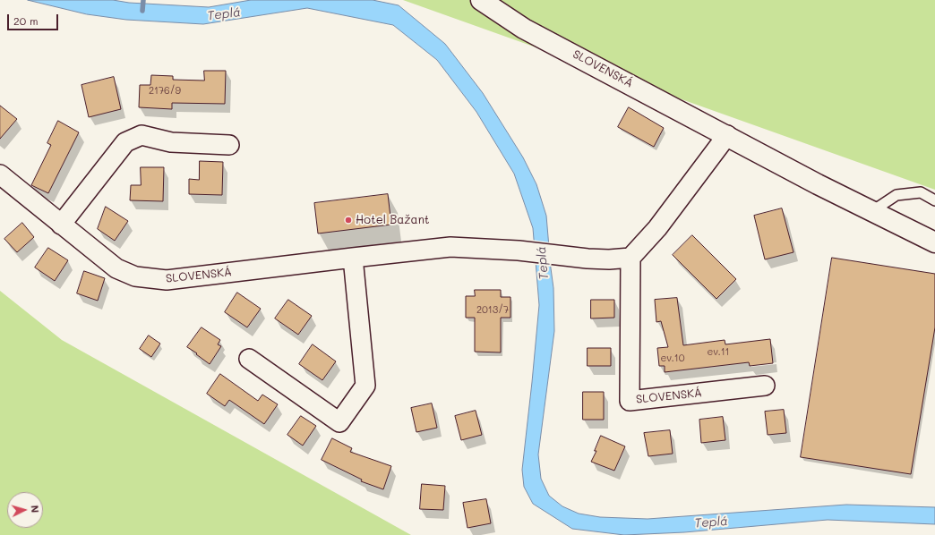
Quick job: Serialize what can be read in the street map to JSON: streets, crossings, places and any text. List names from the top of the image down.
{
  "streets": {
    "street": ["SLOVENSKÁ"]
  },
  "water": ["Teplá"],
  "places": ["Hotel Bažant"],
  "house_numbers": [
    "2176/9",
    "2013/7",
    "ev.11",
    "ev.10"
  ],
  "scale_bar": "20 m",
  "north": "right"
}
